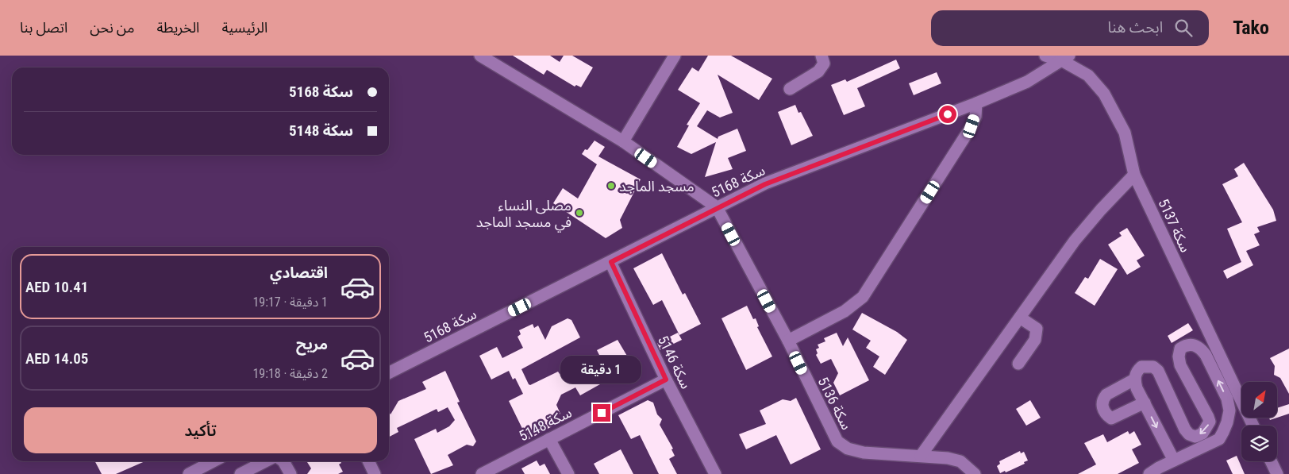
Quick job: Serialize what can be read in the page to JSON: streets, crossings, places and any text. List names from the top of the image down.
{
  "streets": {
    "street": [
      "سكة 5168",
      "سكة 5137",
      "سكة 5146",
      "سكة 5136",
      "سكة 5148"
    ]
  },
  "crossings": [
    ["سكة 5168", "سكة 5137"],
    ["سكة 5168", "سكة 5146"],
    ["سكة 5168", "سكة 5136"],
    ["سكة 5146", "سكة 5148"]
  ],
  "places": ["مسجد الماجد", "مصلى النساء في مسجد الماجد"],
  "north": "top right",
  "page": {
    "header": "Tako",
    "search": "ابحث هنا",
    "nav": [
      "الرئيسية",
      "الخريطة",
      "من نحن",
      "اتصل بنا"
    ],
    "banner": ["سكة 5168", "سكة 5148"],
    "list": [
      {
        "name": "اقتصادي",
        "note": "1 دقيقة · 19:17",
        "value": "AED 10.41"
      },
      {
        "name": "مريح",
        "note": "2 دقيقة · 19:18",
        "value": "AED 14.05"
      }
    ],
    "bubble": "1 دقيقة",
    "buttons": "تأكيد"
  }
}
